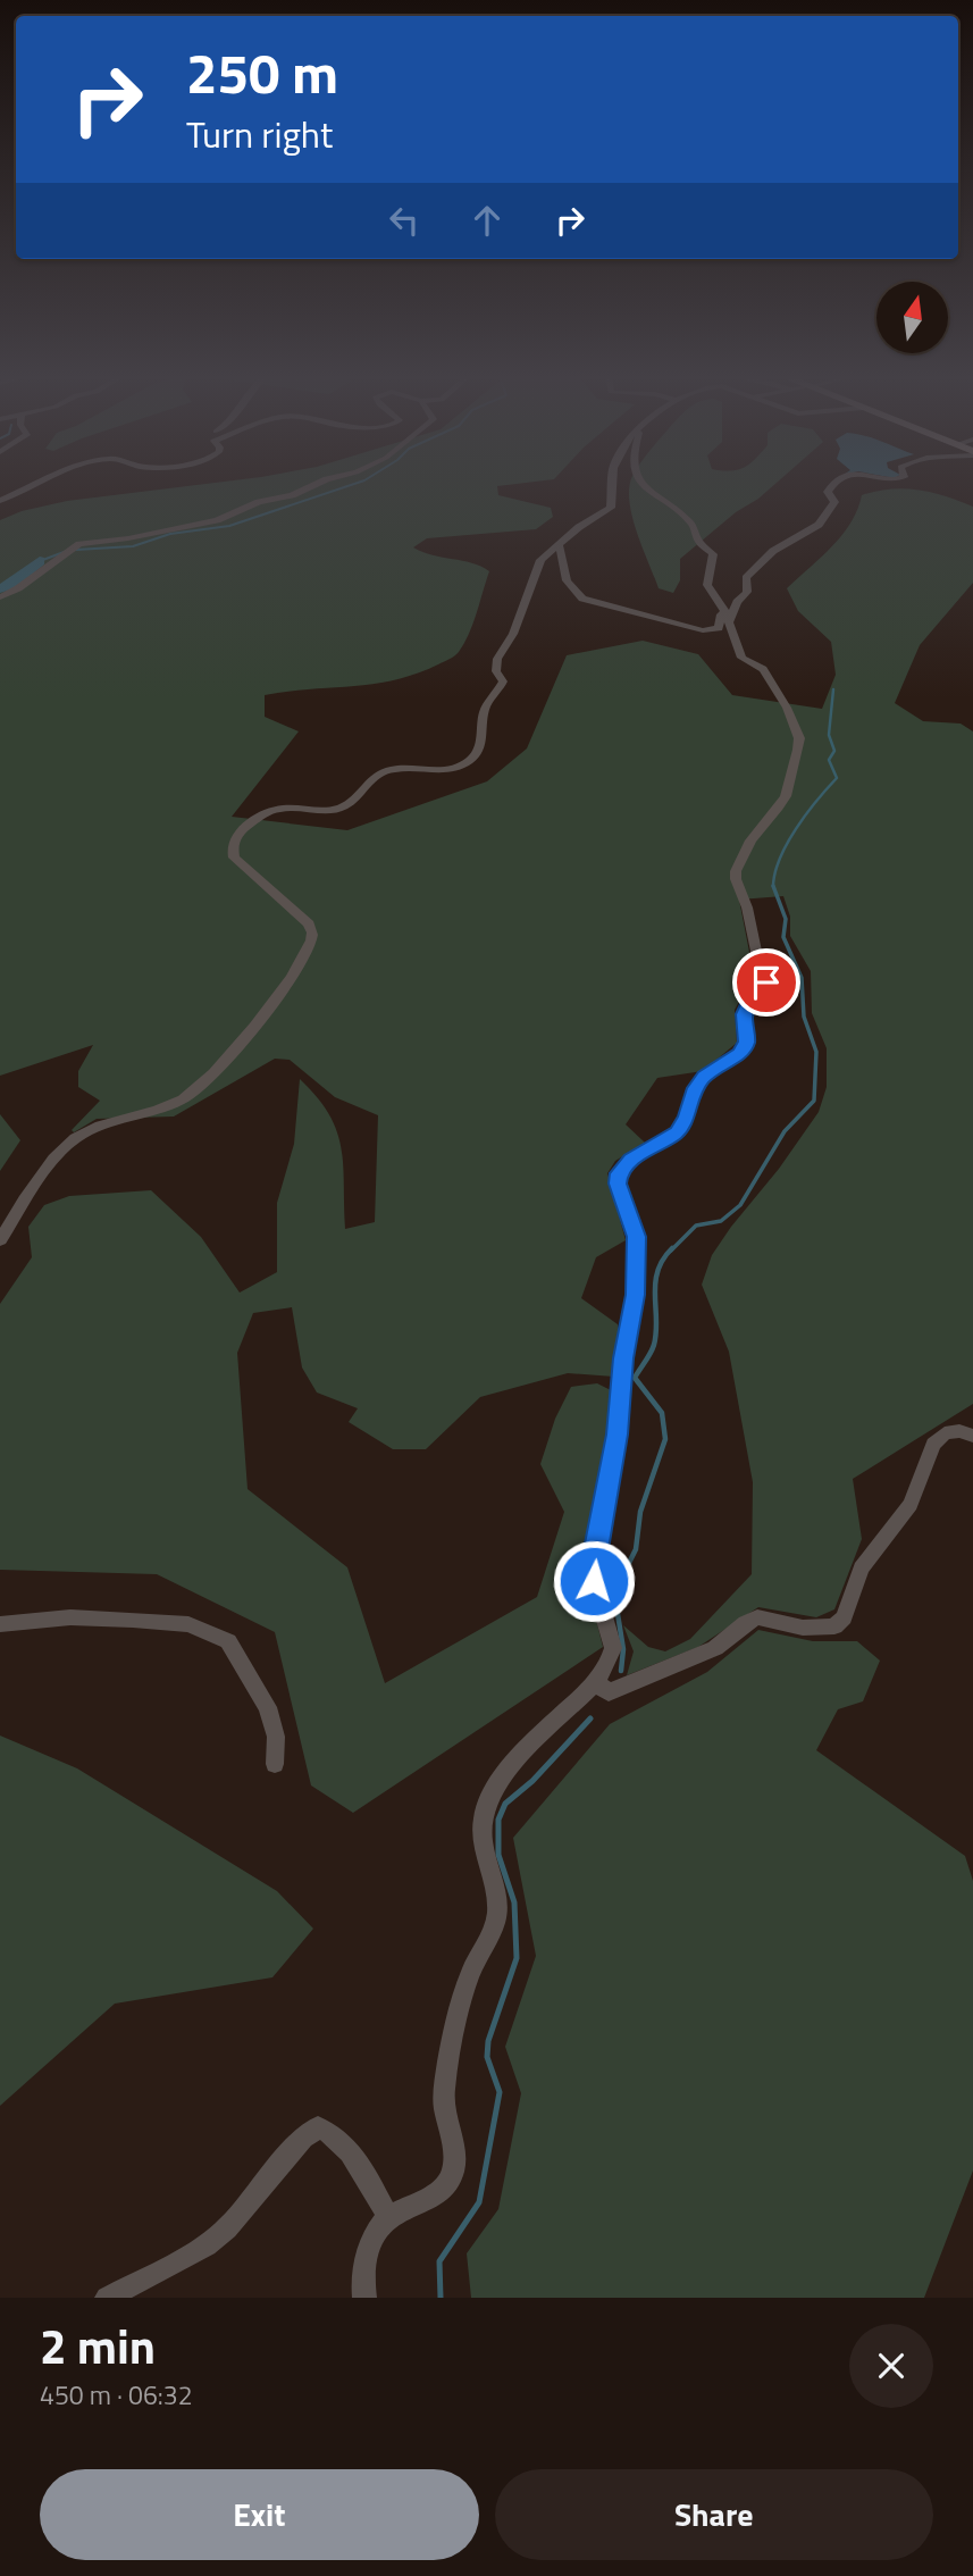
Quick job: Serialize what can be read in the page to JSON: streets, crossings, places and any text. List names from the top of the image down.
{
  "north": "top",
  "page": {
    "turn": ["250 m", "Turn right"],
    "heading": ["2 min", "450 m · 06:32"],
    "buttons": ["Exit", "Share"]
  }
}
